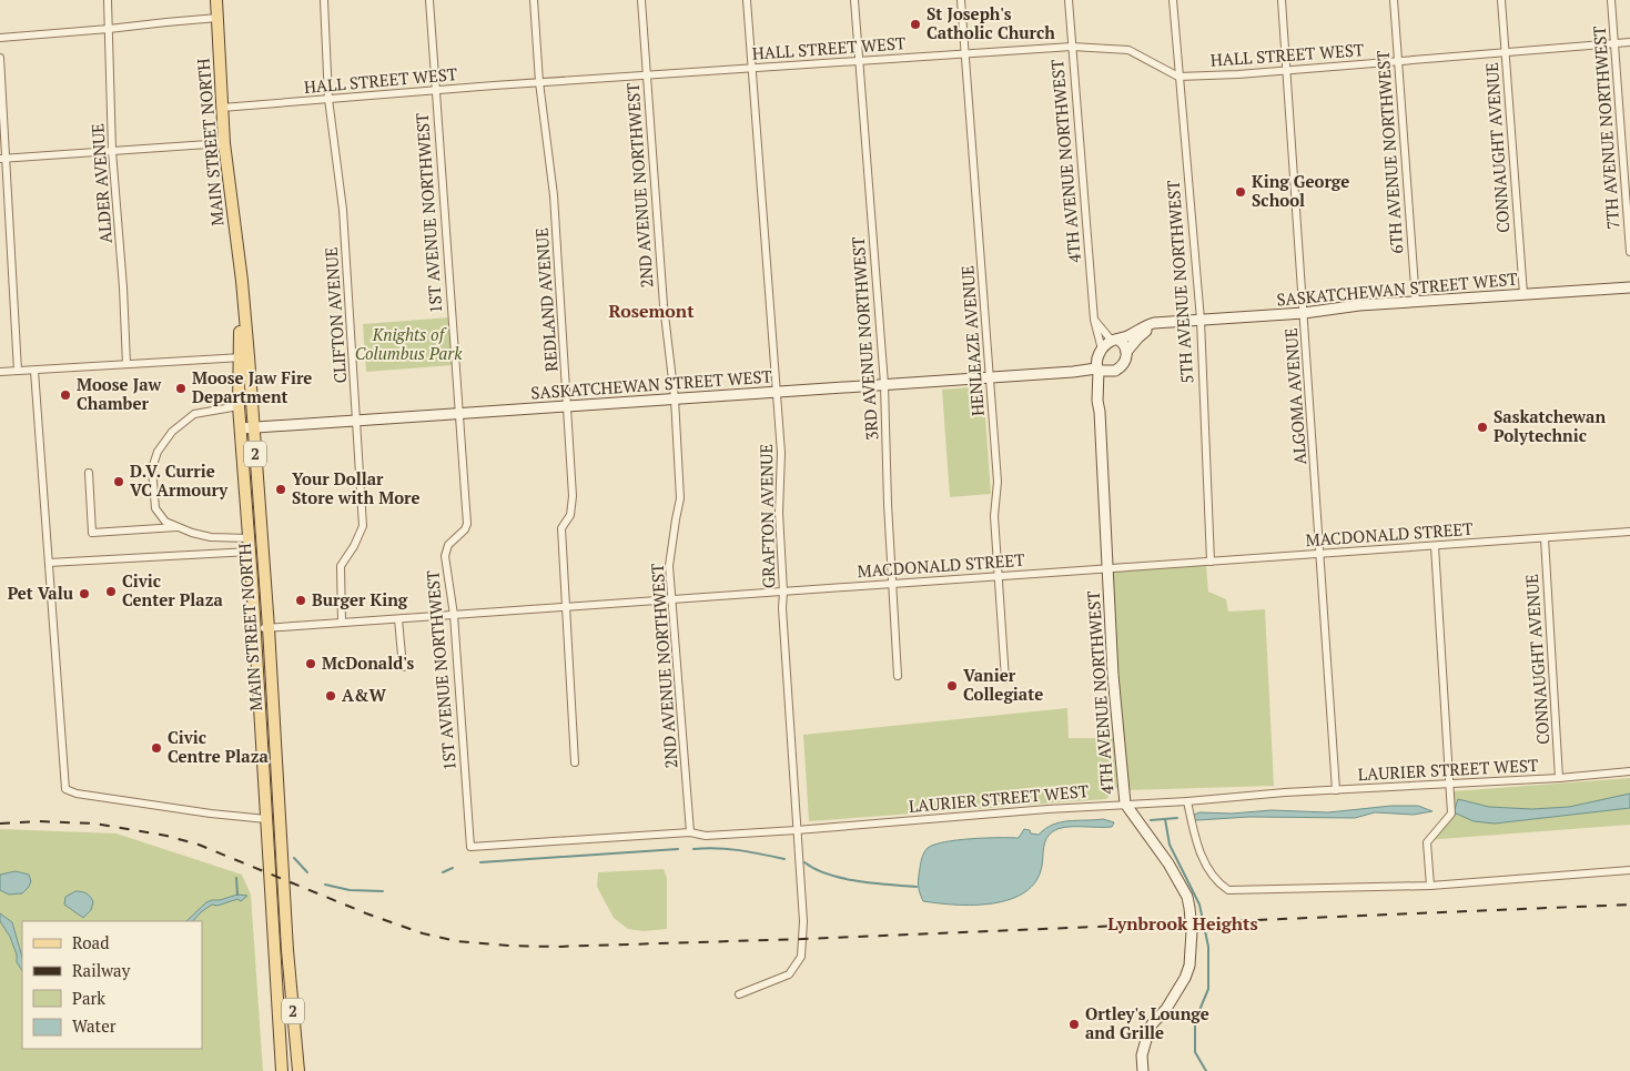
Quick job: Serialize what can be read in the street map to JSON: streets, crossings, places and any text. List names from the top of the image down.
{
  "streets": {
    "main road": ["MAIN STREET NORTH", "2"],
    "street": [
      "HALL STREET WEST",
      "7TH AVENUE NORTHWEST",
      "CONNAUGHT AVENUE",
      "6TH AVENUE NORTHWEST",
      "4TH AVENUE NORTHWEST",
      "ALDER AVENUE",
      "2ND AVENUE NORTHWEST",
      "1ST AVENUE NORTHWEST",
      "5TH AVENUE NORTHWEST",
      "SASKATCHEWAN STREET WEST",
      "REDLAND AVENUE",
      "CLIFTON AVENUE",
      "3RD AVENUE NORTHWEST",
      "HENLEAZE AVENUE",
      "ALGOMA AVENUE",
      "GRAFTON AVENUE",
      "MACDONALD STREET",
      "LAURIER STREET WEST"
    ]
  },
  "crossings": [
    ["HALL STREET WEST", "7TH AVENUE NORTHWEST"],
    ["HALL STREET WEST", "MAIN STREET NORTH"],
    ["HALL STREET WEST", "CONNAUGHT AVENUE"],
    ["HALL STREET WEST", "6TH AVENUE NORTHWEST"],
    ["HALL STREET WEST", "4TH AVENUE NORTHWEST"],
    ["HALL STREET WEST", "2ND AVENUE NORTHWEST"],
    ["HALL STREET WEST", "1ST AVENUE NORTHWEST"],
    ["HALL STREET WEST", "5TH AVENUE NORTHWEST"],
    ["HALL STREET WEST", "REDLAND AVENUE"],
    ["HALL STREET WEST", "CLIFTON AVENUE"],
    ["HALL STREET WEST", "3RD AVENUE NORTHWEST"],
    ["HALL STREET WEST", "HENLEAZE AVENUE"],
    ["HALL STREET WEST", "ALGOMA AVENUE"],
    ["HALL STREET WEST", "GRAFTON AVENUE"],
    ["MAIN STREET NORTH", "SASKATCHEWAN STREET WEST"],
    ["MAIN STREET NORTH", "MACDONALD STREET"],
    ["CONNAUGHT AVENUE", "SASKATCHEWAN STREET WEST"],
    ["CONNAUGHT AVENUE", "MACDONALD STREET"],
    ["CONNAUGHT AVENUE", "LAURIER STREET WEST"],
    ["6TH AVENUE NORTHWEST", "SASKATCHEWAN STREET WEST"],
    ["4TH AVENUE NORTHWEST", "SASKATCHEWAN STREET WEST"],
    ["4TH AVENUE NORTHWEST", "MACDONALD STREET"],
    ["4TH AVENUE NORTHWEST", "LAURIER STREET WEST"],
    ["2ND AVENUE NORTHWEST", "SASKATCHEWAN STREET WEST"],
    ["2ND AVENUE NORTHWEST", "MACDONALD STREET"],
    ["2ND AVENUE NORTHWEST", "LAURIER STREET WEST"],
    ["1ST AVENUE NORTHWEST", "SASKATCHEWAN STREET WEST"],
    ["1ST AVENUE NORTHWEST", "MACDONALD STREET"],
    ["1ST AVENUE NORTHWEST", "LAURIER STREET WEST"],
    ["5TH AVENUE NORTHWEST", "SASKATCHEWAN STREET WEST"],
    ["5TH AVENUE NORTHWEST", "MACDONALD STREET"],
    ["SASKATCHEWAN STREET WEST", "REDLAND AVENUE"],
    ["SASKATCHEWAN STREET WEST", "CLIFTON AVENUE"],
    ["SASKATCHEWAN STREET WEST", "3RD AVENUE NORTHWEST"],
    ["SASKATCHEWAN STREET WEST", "HENLEAZE AVENUE"],
    ["SASKATCHEWAN STREET WEST", "ALGOMA AVENUE"],
    ["SASKATCHEWAN STREET WEST", "GRAFTON AVENUE"],
    ["REDLAND AVENUE", "MACDONALD STREET"],
    ["CLIFTON AVENUE", "MACDONALD STREET"],
    ["3RD AVENUE NORTHWEST", "MACDONALD STREET"],
    ["HENLEAZE AVENUE", "MACDONALD STREET"],
    ["ALGOMA AVENUE", "MACDONALD STREET"],
    ["ALGOMA AVENUE", "LAURIER STREET WEST"],
    ["GRAFTON AVENUE", "MACDONALD STREET"],
    ["GRAFTON AVENUE", "LAURIER STREET WEST"]
  ],
  "districts": ["Rosemont", "Lynbrook Heights"],
  "parks": ["Knights of Columbus Park"],
  "places": [
    "St Joseph's Catholic Church",
    "King George School",
    "Moose Jaw Fire Department",
    "Moose Jaw Chamber",
    "Saskatchewan Polytechnic",
    "D.V. Currie VC Armoury",
    "Your Dollar Store with More",
    "Civic Center Plaza",
    "Pet Valu",
    "Burger King",
    "McDonald's",
    "Vanier Collegiate",
    "A&W",
    "Civic Centre Plaza",
    "Ortley's Lounge and Grille"
  ],
  "legend": [
    "Road",
    "Railway",
    "Park",
    "Water"
  ]
}
